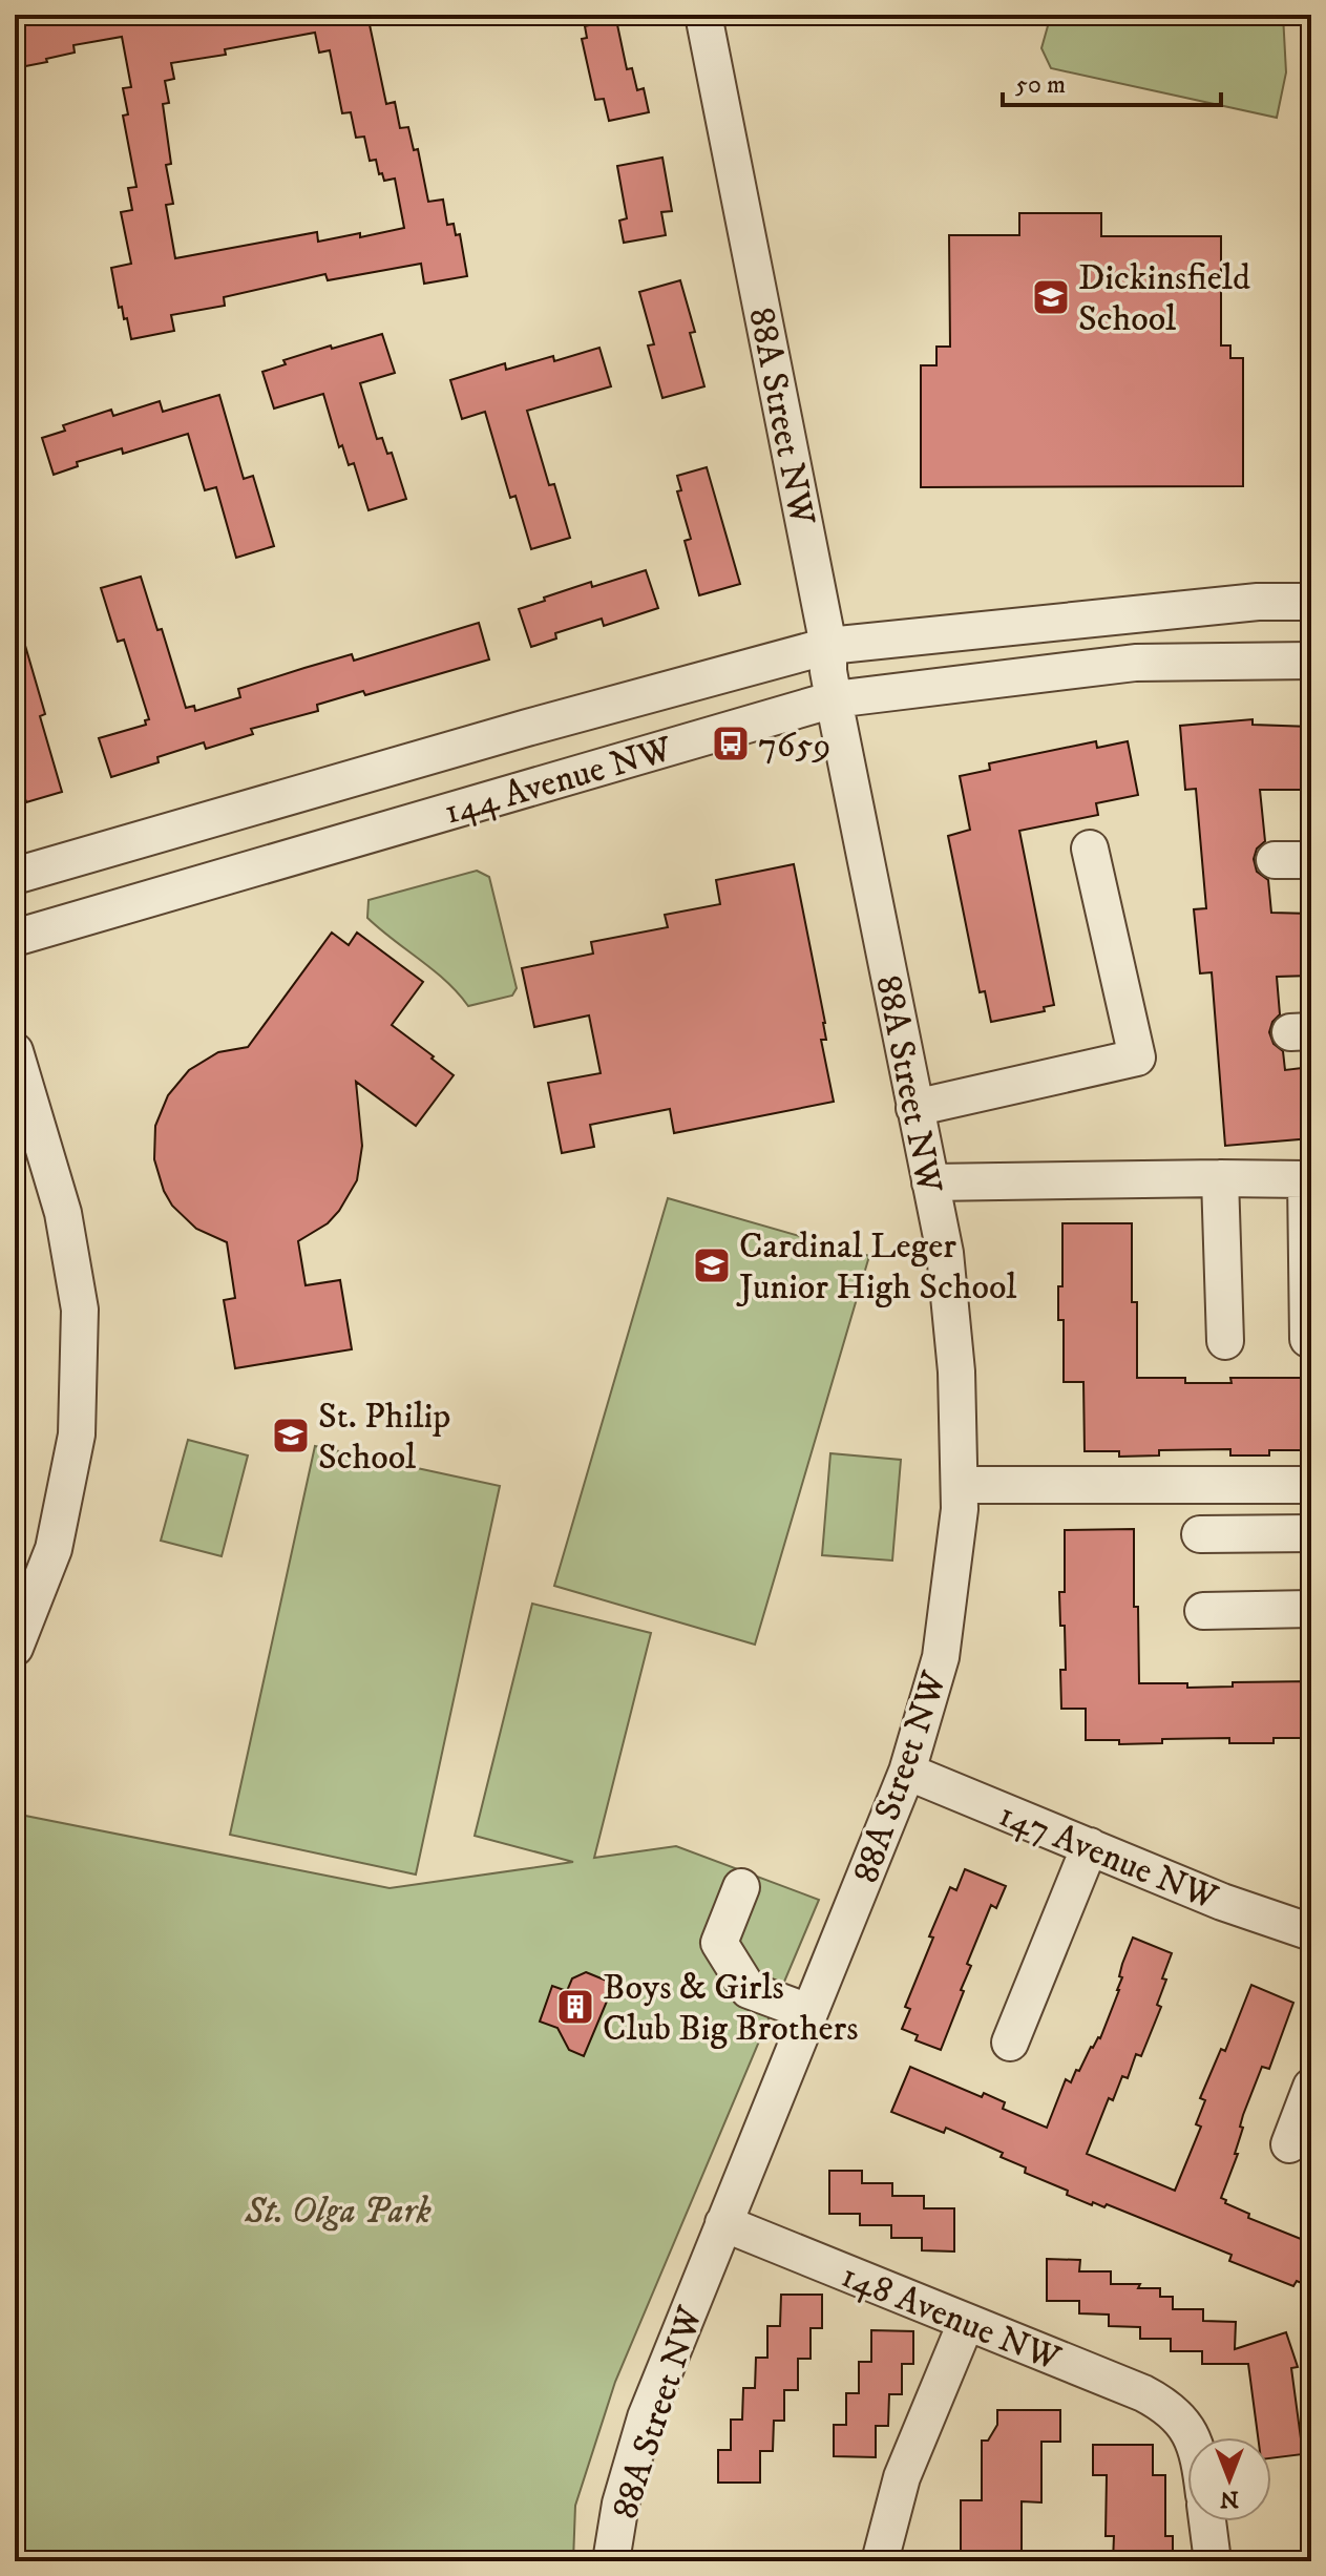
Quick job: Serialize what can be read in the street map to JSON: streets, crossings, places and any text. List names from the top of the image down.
{
  "streets": {
    "street": [
      "88A Street NW",
      "144 Avenue NW",
      "147 Avenue NW",
      "148 Avenue NW"
    ]
  },
  "crossings": [
    ["88A Street NW", "144 Avenue NW"],
    ["88A Street NW", "147 Avenue NW"],
    ["88A Street NW", "148 Avenue NW"]
  ],
  "parks": ["St. Olga Park"],
  "places": {
    "school or university": ["Dickinsfield School", "Cardinal Leger Junior High School", "St. Philip School"],
    "bus stop": ["7659"],
    "building": ["Boys & Girls Club Big Brothers"]
  },
  "scale_bar": "50 m",
  "north": "bottom"
}
